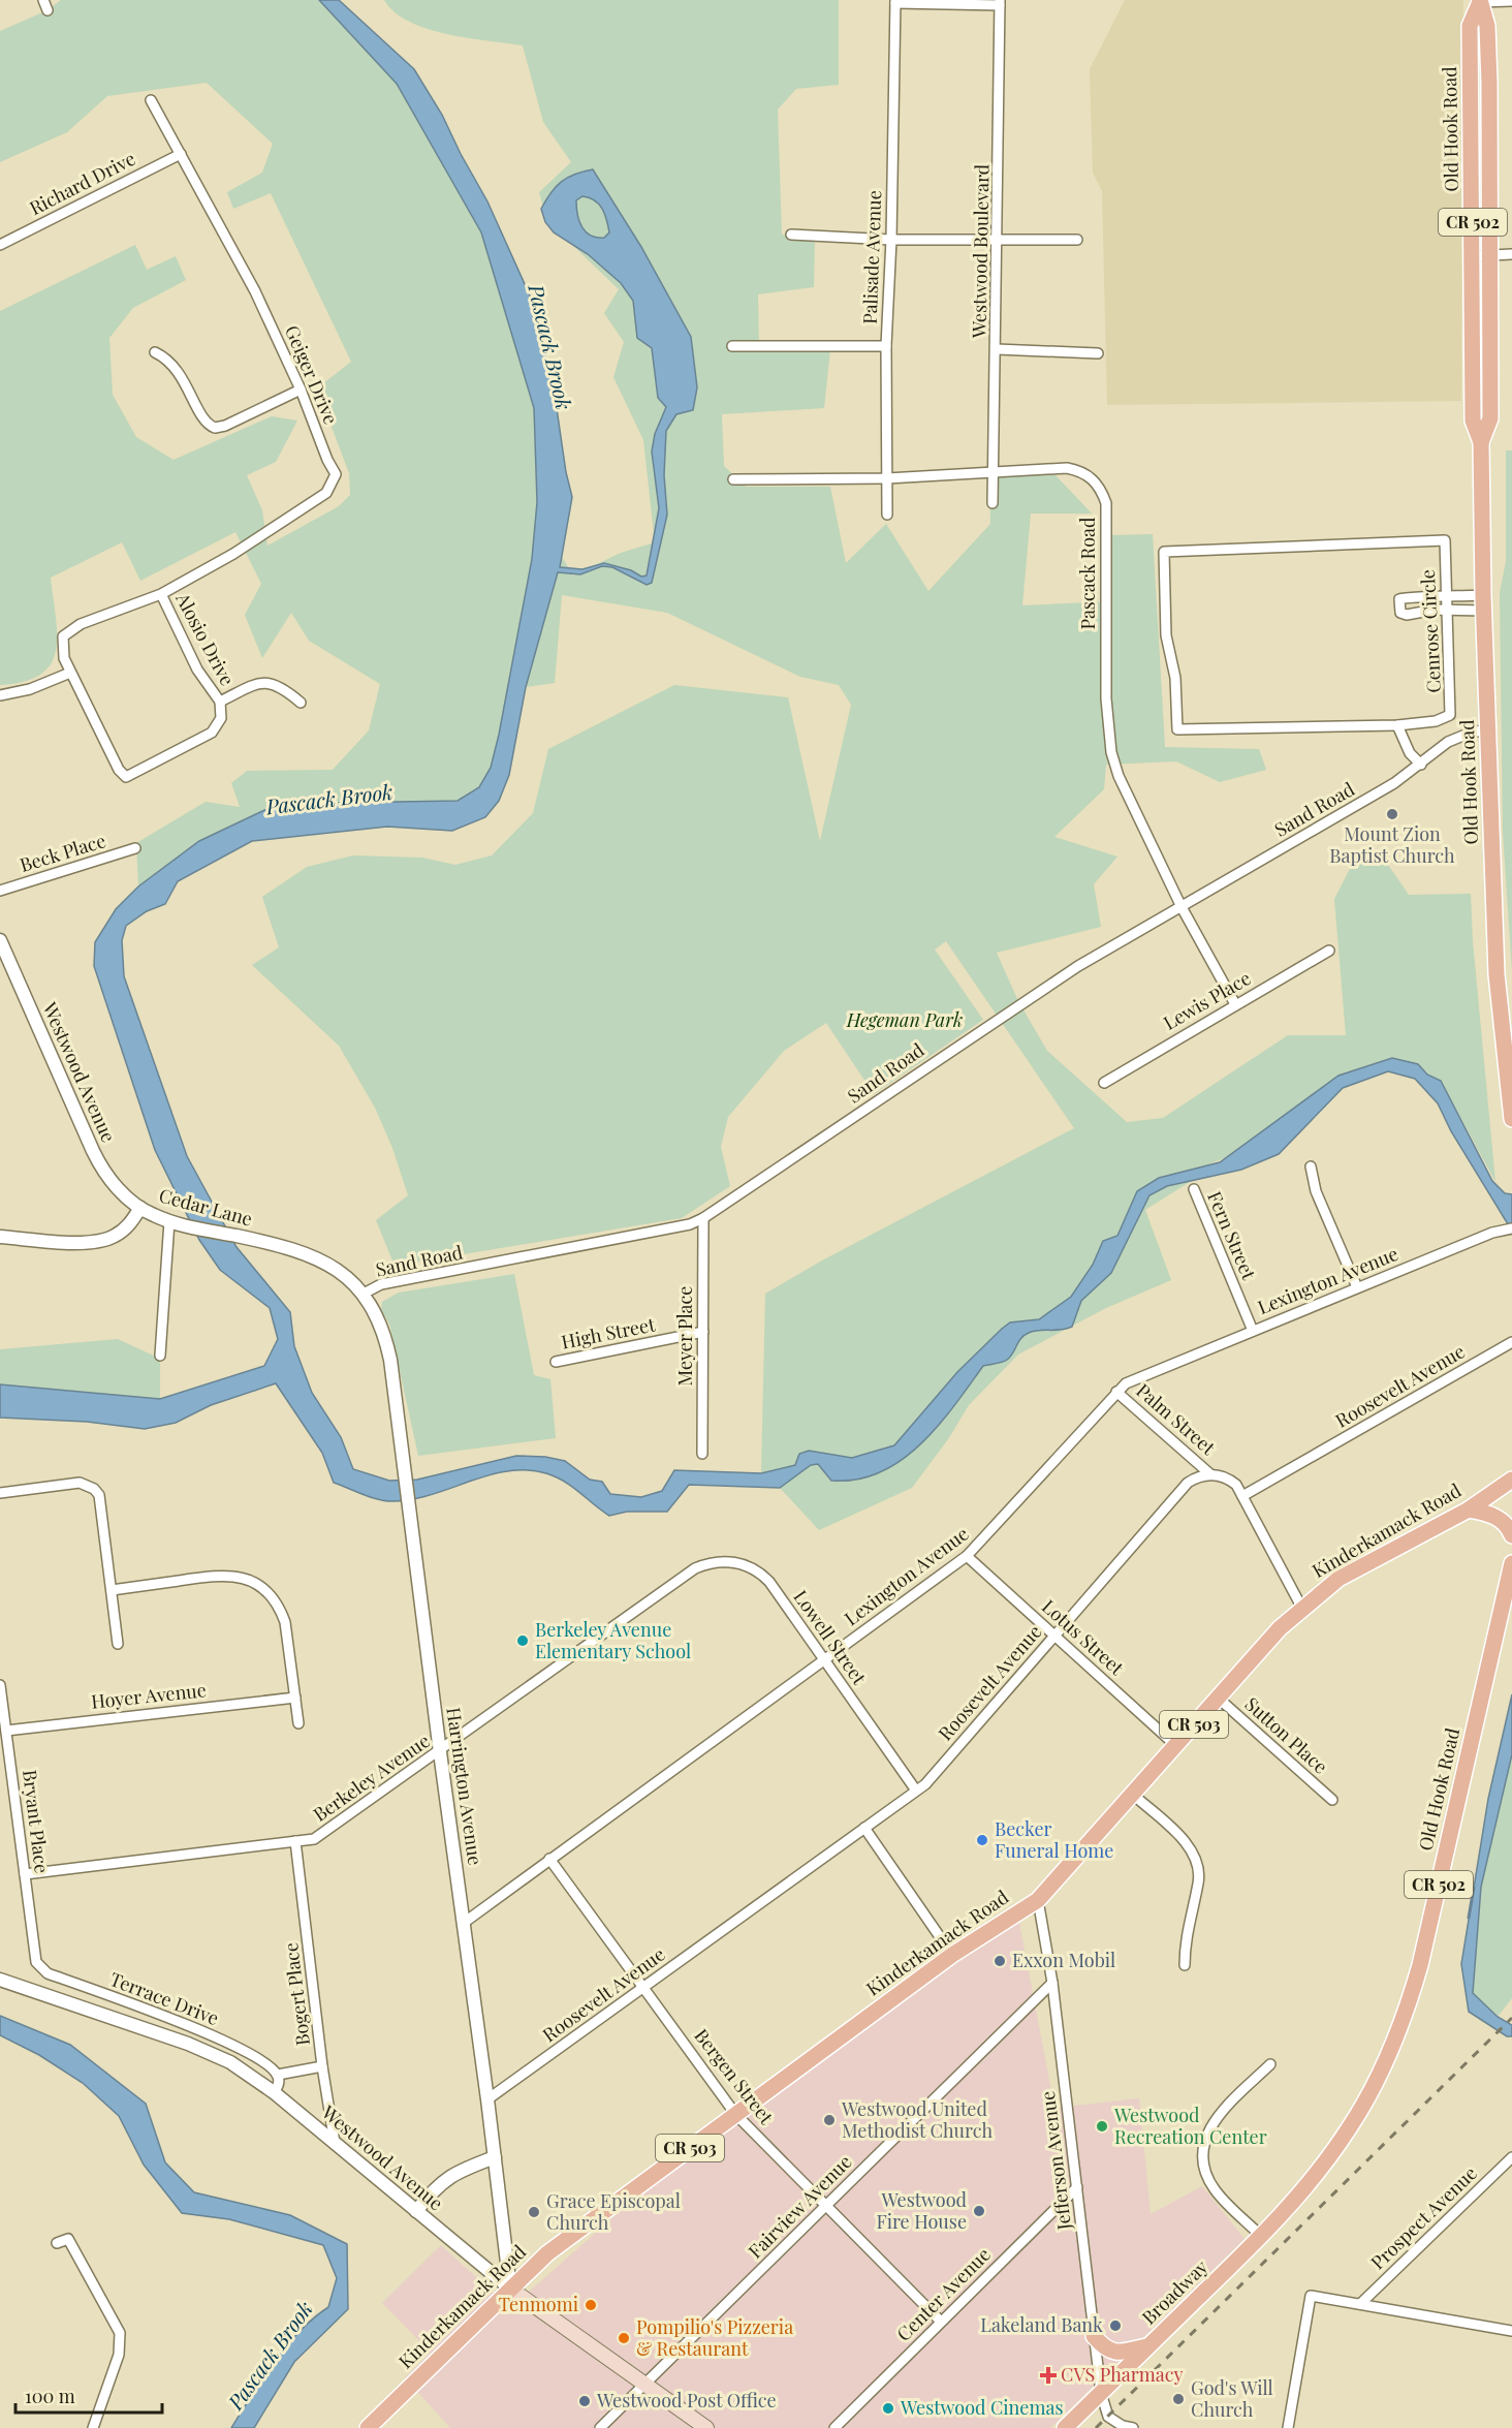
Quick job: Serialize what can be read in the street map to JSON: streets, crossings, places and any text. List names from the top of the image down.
{
  "streets": {
    "main road": [
      "Old Hook Road",
      "CR 502",
      "Westwood Avenue",
      "Kinderkamack Road",
      "CR 503",
      "Broadway"
    ],
    "street": [
      "Richard Drive",
      "Westwood Boulevard",
      "Palisade Avenue",
      "Geiger Drive",
      "Pascack Road",
      "Cenrose Circle",
      "Alosio Drive",
      "Sand Road",
      "Beck Place",
      "Lewis Place",
      "Cedar Lane",
      "Fern Street",
      "Lexington Avenue",
      "High Street",
      "Meyer Place",
      "Roosevelt Avenue",
      "Palm Street",
      "Lowell Street",
      "Lotus Street",
      "Hoyer Avenue",
      "Sutton Place",
      "Berkeley Avenue",
      "Harrington Avenue",
      "Bryant Place",
      "Bogert Place",
      "Terrace Drive",
      "Bergen Street",
      "Jefferson Avenue",
      "Fairview Avenue",
      "Prospect Avenue",
      "Center Avenue"
    ]
  },
  "crossings": [
    ["Old Hook Road", "Sand Road"],
    ["Old Hook Road", "Broadway"],
    ["Richard Drive", "Geiger Drive"],
    ["Westwood Boulevard", "Pascack Road"],
    ["Palisade Avenue", "Pascack Road"],
    ["Geiger Drive", "Alosio Drive"],
    ["Pascack Road", "Sand Road"],
    ["Pascack Road", "Lewis Place"],
    ["Sand Road", "Cedar Lane"],
    ["Sand Road", "Meyer Place"],
    ["Sand Road", "Harrington Avenue"],
    ["Westwood Avenue", "Cedar Lane"],
    ["Westwood Avenue", "Kinderkamack Road"],
    ["Westwood Avenue", "Harrington Avenue"],
    ["Westwood Avenue", "Bogert Place"],
    ["Westwood Avenue", "Fairview Avenue"],
    ["Cedar Lane", "Harrington Avenue"],
    ["Fern Street", "Lexington Avenue"],
    ["Lexington Avenue", "Palm Street"],
    ["Lexington Avenue", "Lowell Street"],
    ["Lexington Avenue", "Lotus Street"],
    ["Lexington Avenue", "Harrington Avenue"],
    ["Lexington Avenue", "Bergen Street"],
    ["High Street", "Meyer Place"],
    ["Roosevelt Avenue", "Palm Street"],
    ["Roosevelt Avenue", "Lowell Street"],
    ["Roosevelt Avenue", "Lotus Street"],
    ["Roosevelt Avenue", "Harrington Avenue"],
    ["Roosevelt Avenue", "Bergen Street"],
    ["Kinderkamack Road", "Lotus Street"],
    ["Kinderkamack Road", "Sutton Place"],
    ["Kinderkamack Road", "Harrington Avenue"],
    ["Kinderkamack Road", "Bergen Street"],
    ["Kinderkamack Road", "Jefferson Avenue"],
    ["Lowell Street", "Berkeley Avenue"],
    ["Hoyer Avenue", "Bryant Place"],
    ["Berkeley Avenue", "Harrington Avenue"],
    ["Berkeley Avenue", "Bryant Place"],
    ["Berkeley Avenue", "Bogert Place"],
    ["Bryant Place", "Terrace Drive"],
    ["Bergen Street", "Fairview Avenue"],
    ["Bergen Street", "Center Avenue"],
    ["Jefferson Avenue", "Fairview Avenue"],
    ["Jefferson Avenue", "Broadway"],
    ["Jefferson Avenue", "Center Avenue"]
  ],
  "water": ["Pascack Brook"],
  "parks": ["Hegeman Park"],
  "places": {
    "other": [
      "Mount Zion Baptist Church",
      "Berkeley Avenue Elementary School",
      "Becker Funeral Home",
      "Exxon Mobil",
      "Westwood United Methodist Church",
      "Westwood Recreation Center",
      "Westwood Fire House",
      "Grace Episcopal Church",
      "Tenmomi",
      "Lakeland Bank",
      "Pompilio's Pizzeria & Restaurant",
      "God's Will Church",
      "Westwood Post Office",
      "Westwood Cinemas"
    ],
    "health": ["CVS Pharmacy"]
  },
  "scale_bar": "100 m"
}
